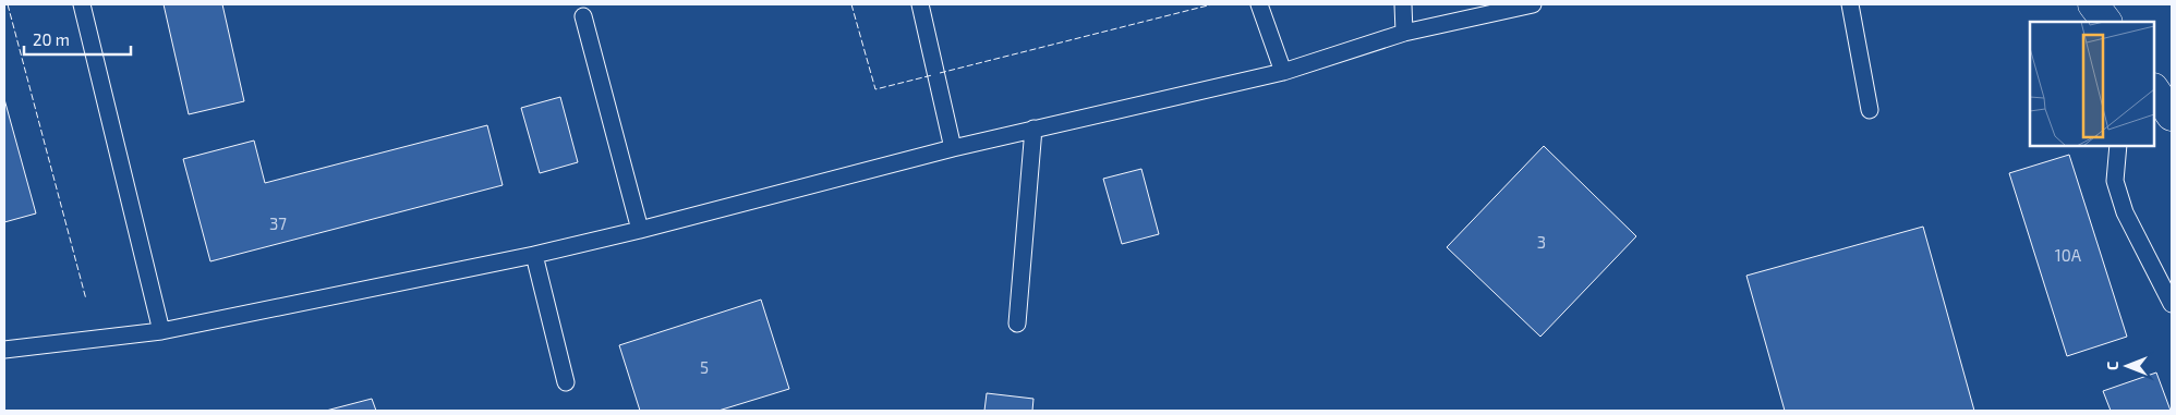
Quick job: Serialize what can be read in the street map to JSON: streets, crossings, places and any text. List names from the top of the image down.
{
  "house_numbers": [
    "37",
    "3",
    "10А",
    "5"
  ],
  "scale_bar": "20 m",
  "north": "left"
}
